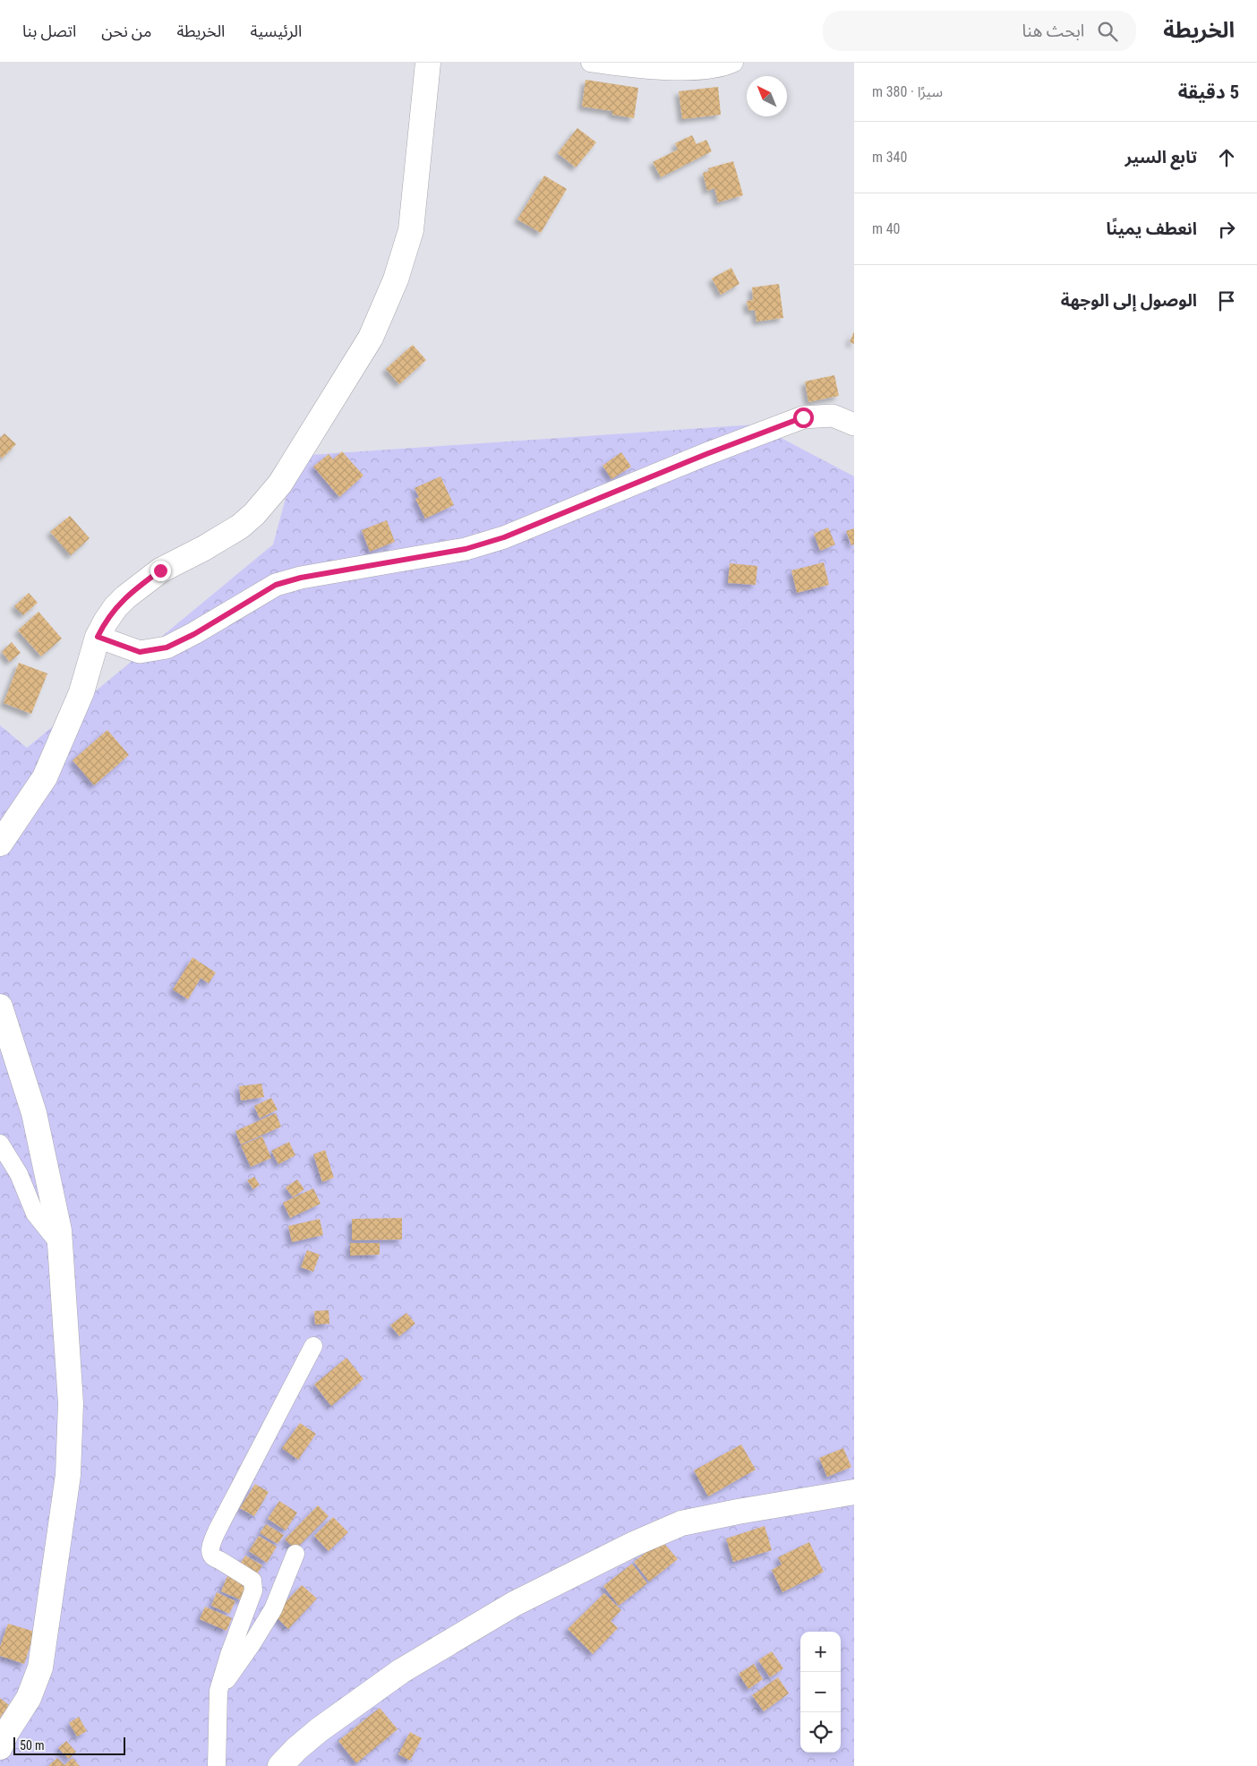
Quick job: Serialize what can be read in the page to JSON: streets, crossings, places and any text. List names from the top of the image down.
{
  "scale_bar": "50 m",
  "north": "top left",
  "page": {
    "header": "الخريطة",
    "search": "ابحث هنا",
    "nav": [
      "الرئيسية",
      "الخريطة",
      "من نحن",
      "اتصل بنا"
    ],
    "heading": ["5 دقيقة", "سيرًا · 380 m"],
    "list": [
      ["تابع السير", "340 m"],
      ["انعطف يمينًا", "40 m"],
      "الوصول إلى الوجهة"
    ],
    "map_buttons": ["+", "−"],
    "scale": "50 m"
  }
}
